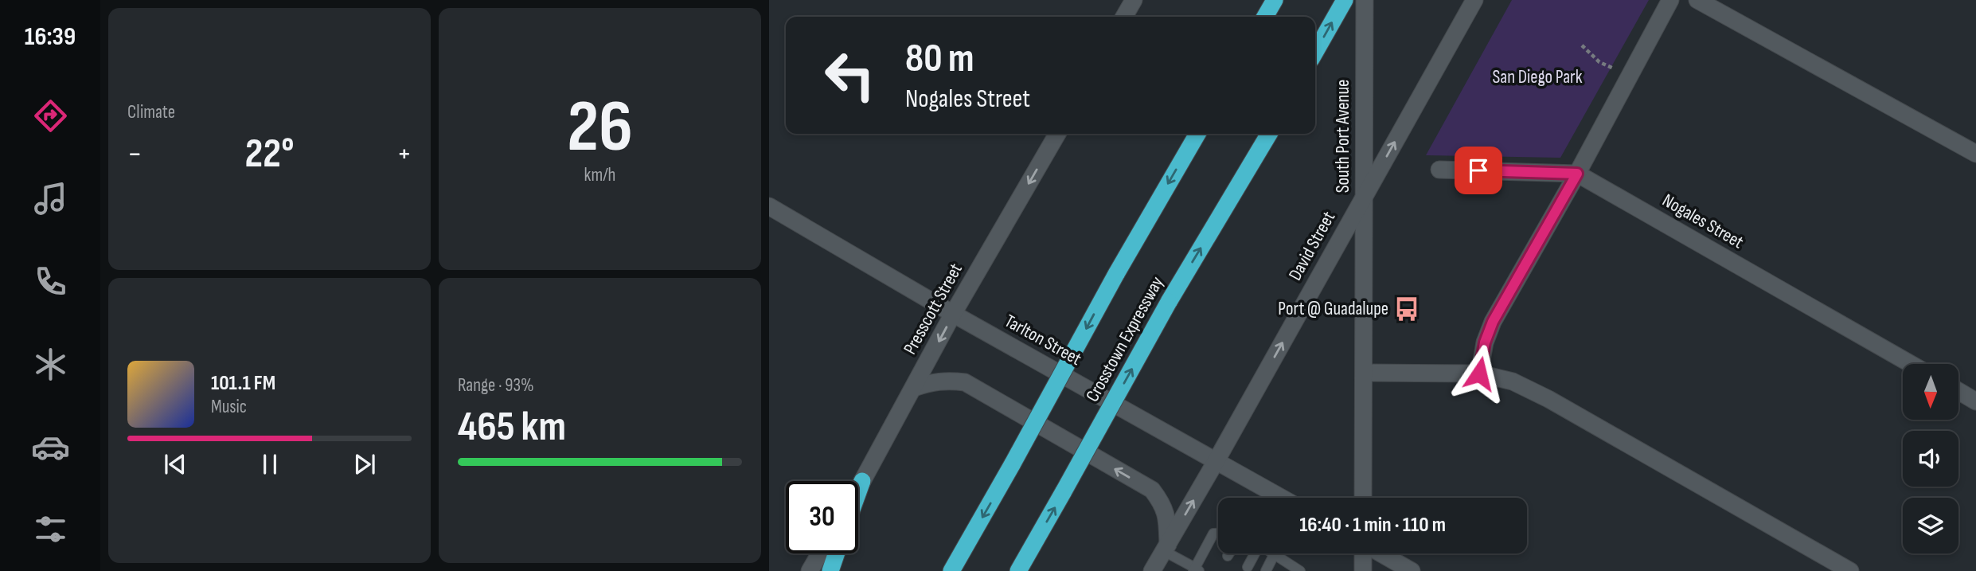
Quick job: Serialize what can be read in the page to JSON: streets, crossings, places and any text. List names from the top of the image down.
{
  "streets": {
    "highway": ["Crosstown Expressway"],
    "street": [
      "South Port Avenue",
      "Nogales Street",
      "David Street",
      "Presscott Street",
      "Tarlton Street"
    ]
  },
  "crossings": [
    ["South Port Avenue", "David Street"],
    ["David Street", "Tarlton Street"],
    ["Presscott Street", "Tarlton Street"]
  ],
  "one_way": ["David Street", "Presscott Street"],
  "parks": ["San Diego Park"],
  "places": {
    "bus stop": ["Port @ Guadalupe"]
  },
  "north": "bottom",
  "page": {
    "tabs": "16:39",
    "tile": [
      "Climate",
      ["26", "km/h"],
      ["Range · 93%", "465 km"]
    ],
    "turn": ["80 m", "Nogales Street"],
    "heat": ["−", "22°", "+"],
    "song": ["101.1 FM", "Music"],
    "limit": "30",
    "trip": "16:40 · 1 min · 110 m"
  }
}
